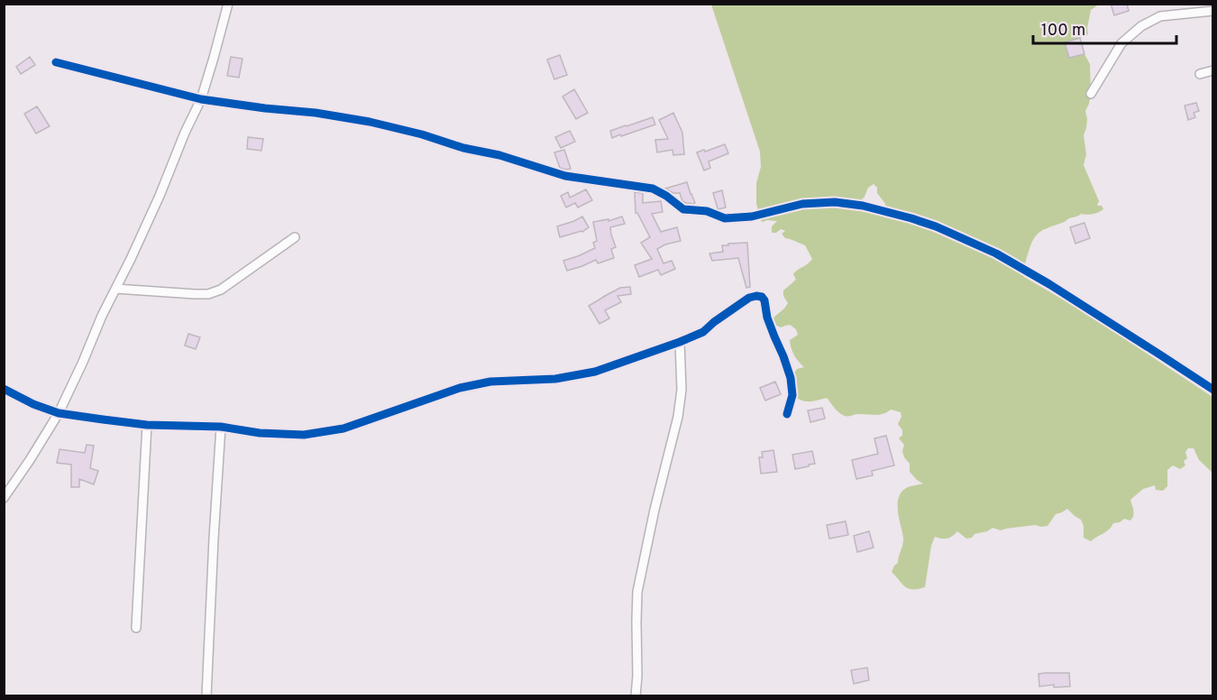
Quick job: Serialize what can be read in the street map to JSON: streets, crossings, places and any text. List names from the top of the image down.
{
  "scale_bar": "100 m"
}
